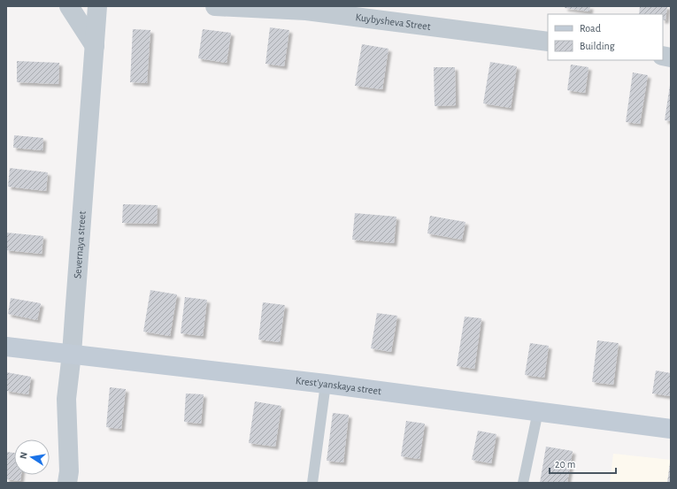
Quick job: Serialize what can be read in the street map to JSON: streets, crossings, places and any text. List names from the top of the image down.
{
  "streets": {
    "street": ["Kuybysheva Street", "Severnaya street", "Krest'yanskaya street"]
  },
  "crossings": [
    ["Severnaya street", "Krest'yanskaya street"]
  ],
  "legend": ["Road", "Building"],
  "scale_bar": "20 m",
  "north": "left"
}
